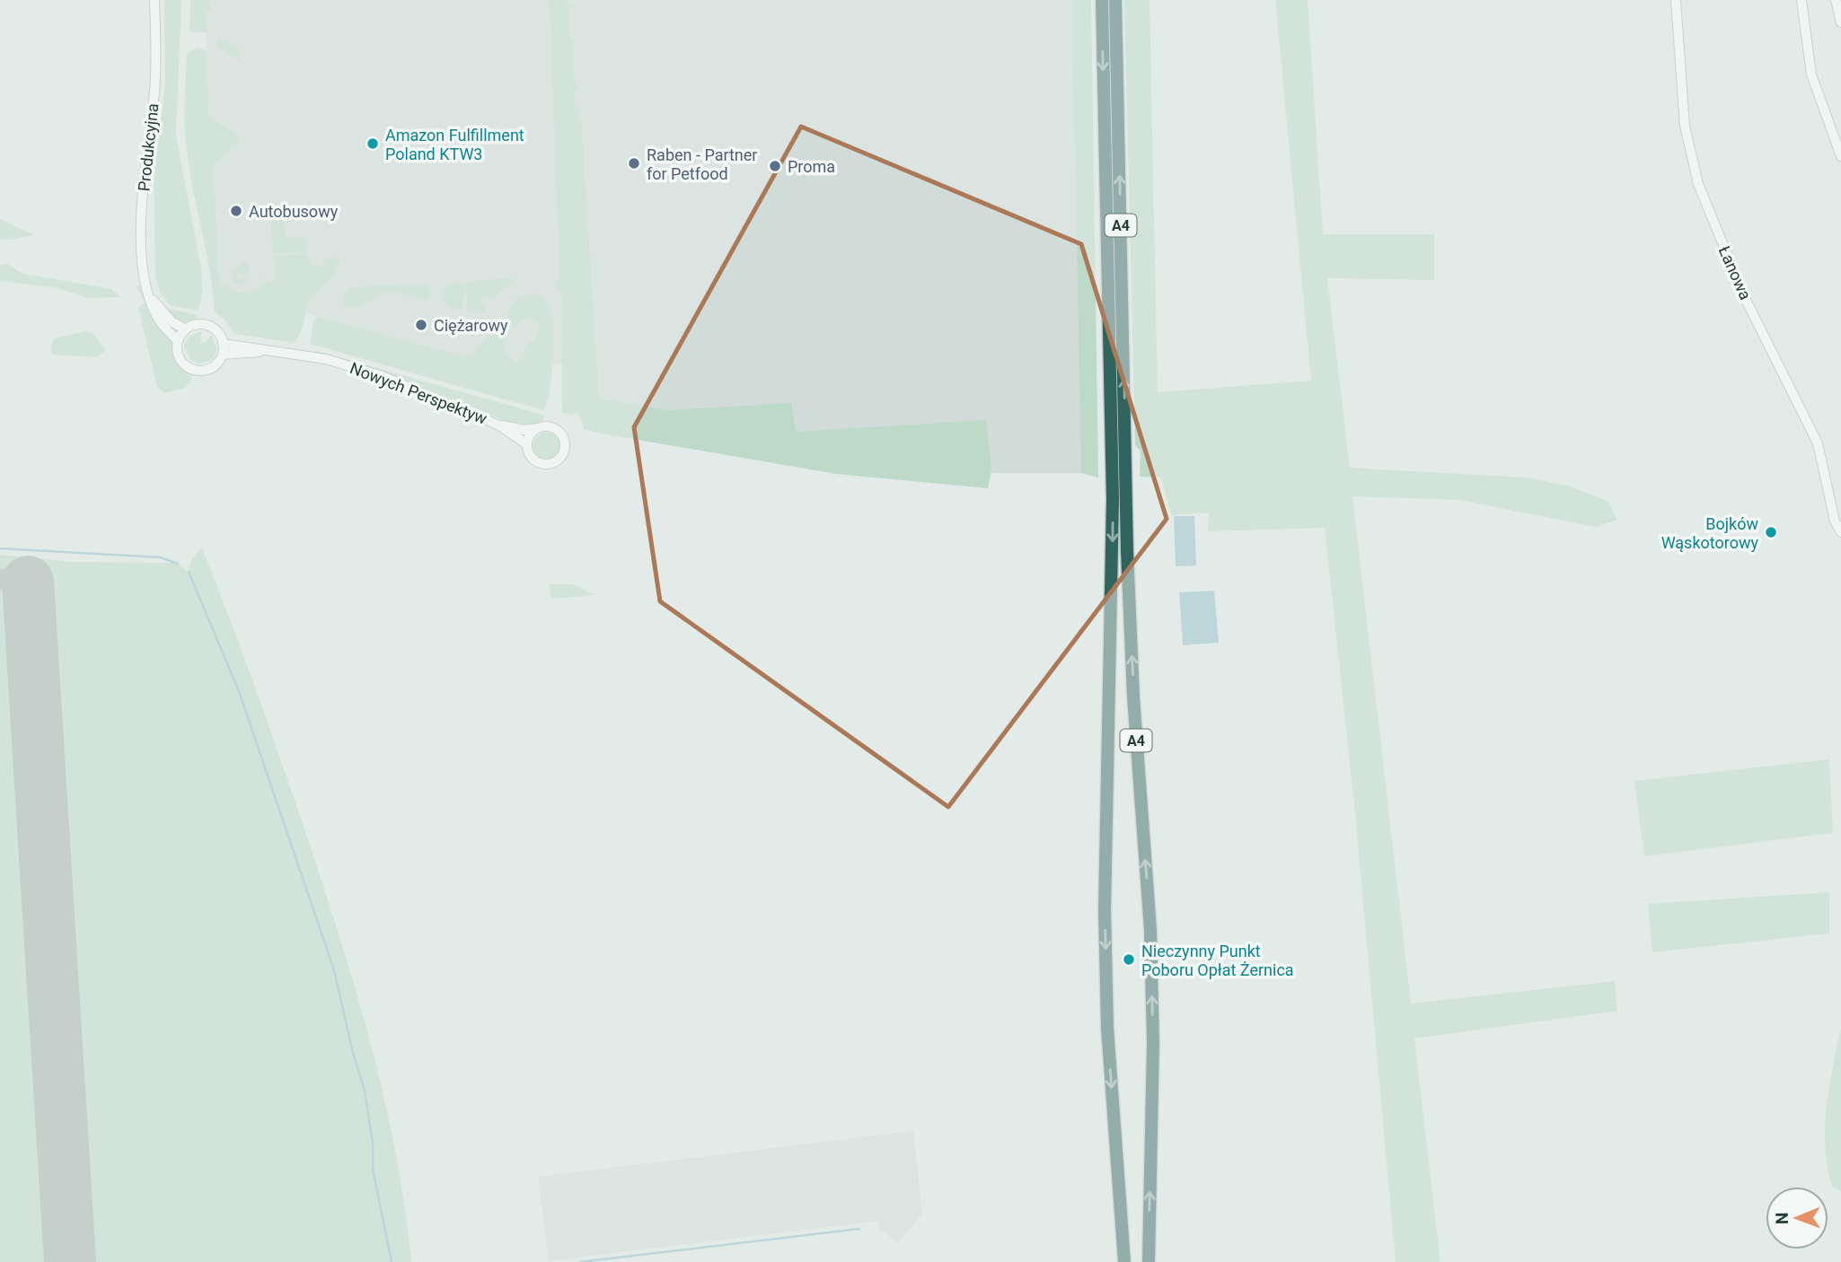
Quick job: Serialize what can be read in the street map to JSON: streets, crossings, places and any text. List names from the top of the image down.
{
  "streets": {
    "highway": ["A4"],
    "street": ["Produkcyjna", "Łanowa", "Nowych Perspektyw"]
  },
  "crossings": [
    ["Produkcyjna", "Nowych Perspektyw"]
  ],
  "places": [
    "Amazon Fulfillment Poland KTW3",
    "Raben - Partner for Petfood",
    "Proma",
    "Autobusowy",
    "Ciężarowy",
    "Bojków Wąskotorowy",
    "Nieczynny Punkt Poboru Opłat Żernica"
  ],
  "north": "left"
}
